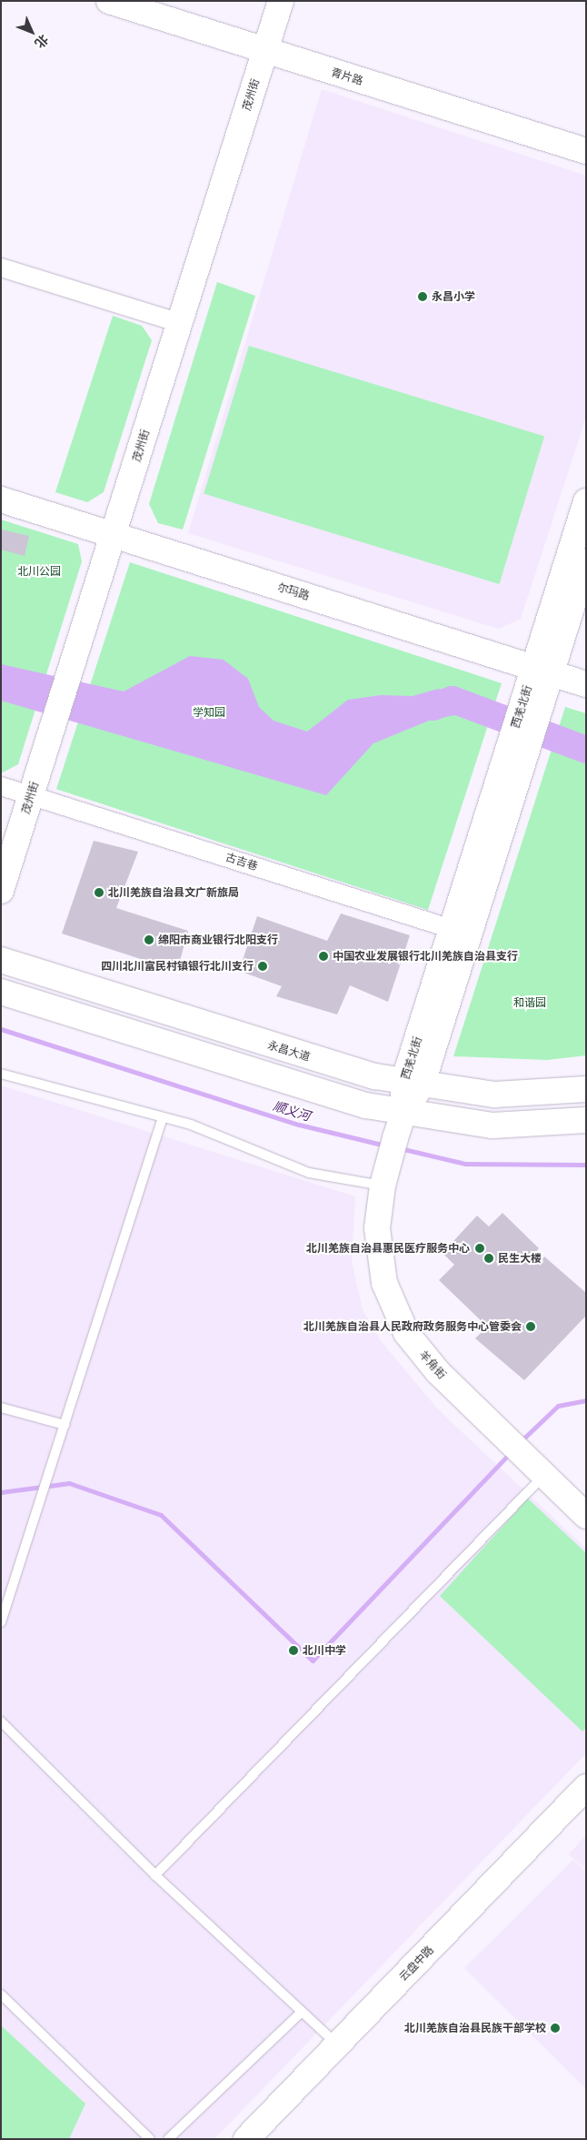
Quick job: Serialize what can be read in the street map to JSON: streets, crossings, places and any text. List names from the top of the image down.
{
  "streets": {
    "main road": [
      "青片路",
      "茂州街",
      "尔玛路",
      "西羌北街",
      "永昌大道",
      "羊角街",
      "云盘中路"
    ],
    "street": ["古吉巷"]
  },
  "crossings": [
    ["青片路", "茂州街"],
    ["茂州街", "尔玛路"],
    ["茂州街", "古吉巷"],
    ["尔玛路", "西羌北街"],
    ["西羌北街", "古吉巷"],
    ["西羌北街", "永昌大道"],
    ["西羌北街", "羊角街"]
  ],
  "water": ["顺义河"],
  "parks": ["北川公园", "学知园", "和谐园"],
  "places": [
    "永昌小学",
    "北川羌族自治县文广新旅局",
    "绵阳市商业银行北阳支行",
    "中国农业发展银行北川羌族自治县支行",
    "四川北川富民村镇银行北川支行",
    "北川羌族自治县惠民医疗服务中心",
    "民生大楼",
    "北川羌族自治县人民政府政务服务中心管委会",
    "北川中学",
    "北川羌族自治县民族干部学校"
  ],
  "north": "bottom right"
}
